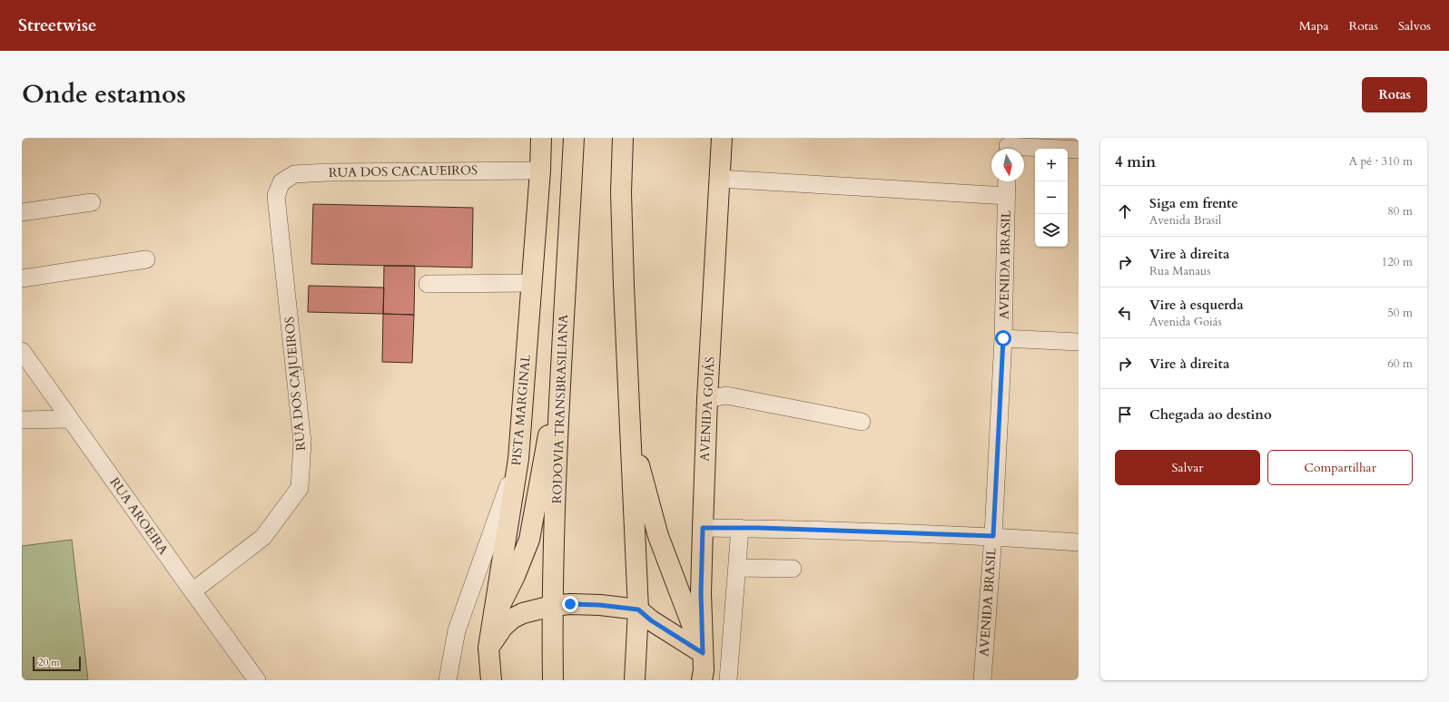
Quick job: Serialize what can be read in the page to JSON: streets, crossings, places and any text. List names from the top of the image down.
{
  "streets": {
    "main road": ["RODOVIA TRANSBRASILIANA", "AVENIDA GOIÁS", "PISTA MARGINAL"],
    "street": [
      "RUA DOS CACAUEIROS",
      "AVENIDA BRASIL",
      "RUA DOS CAJUEIROS",
      "RUA AROEIRA"
    ]
  },
  "crossings": [
    ["RUA DOS CACAUEIROS", "RUA DOS CAJUEIROS"],
    ["RUA DOS CACAUEIROS", "PISTA MARGINAL"],
    ["RUA DOS CAJUEIROS", "RUA AROEIRA"]
  ],
  "scale_bar": "20 m",
  "north": "bottom",
  "page": {
    "header": "Streetwise",
    "nav": ["Mapa", "Rotas", "Salvos"],
    "title": "Onde estamos",
    "buttons": [
      "Rotas",
      ["Salvar", "Compartilhar"]
    ],
    "heading": ["4 min", "A pé · 310 m"],
    "map_buttons": ["+", "−"],
    "list": [
      ["Siga em frente", "Avenida Brasil", "80 m"],
      ["Vire à direita", "Rua Manaus", "120 m"],
      ["Vire à esquerda", "Avenida Goiás", "50 m"],
      ["Vire à direita", "60 m"],
      "Chegada ao destino"
    ],
    "scale": "20 m"
  }
}
